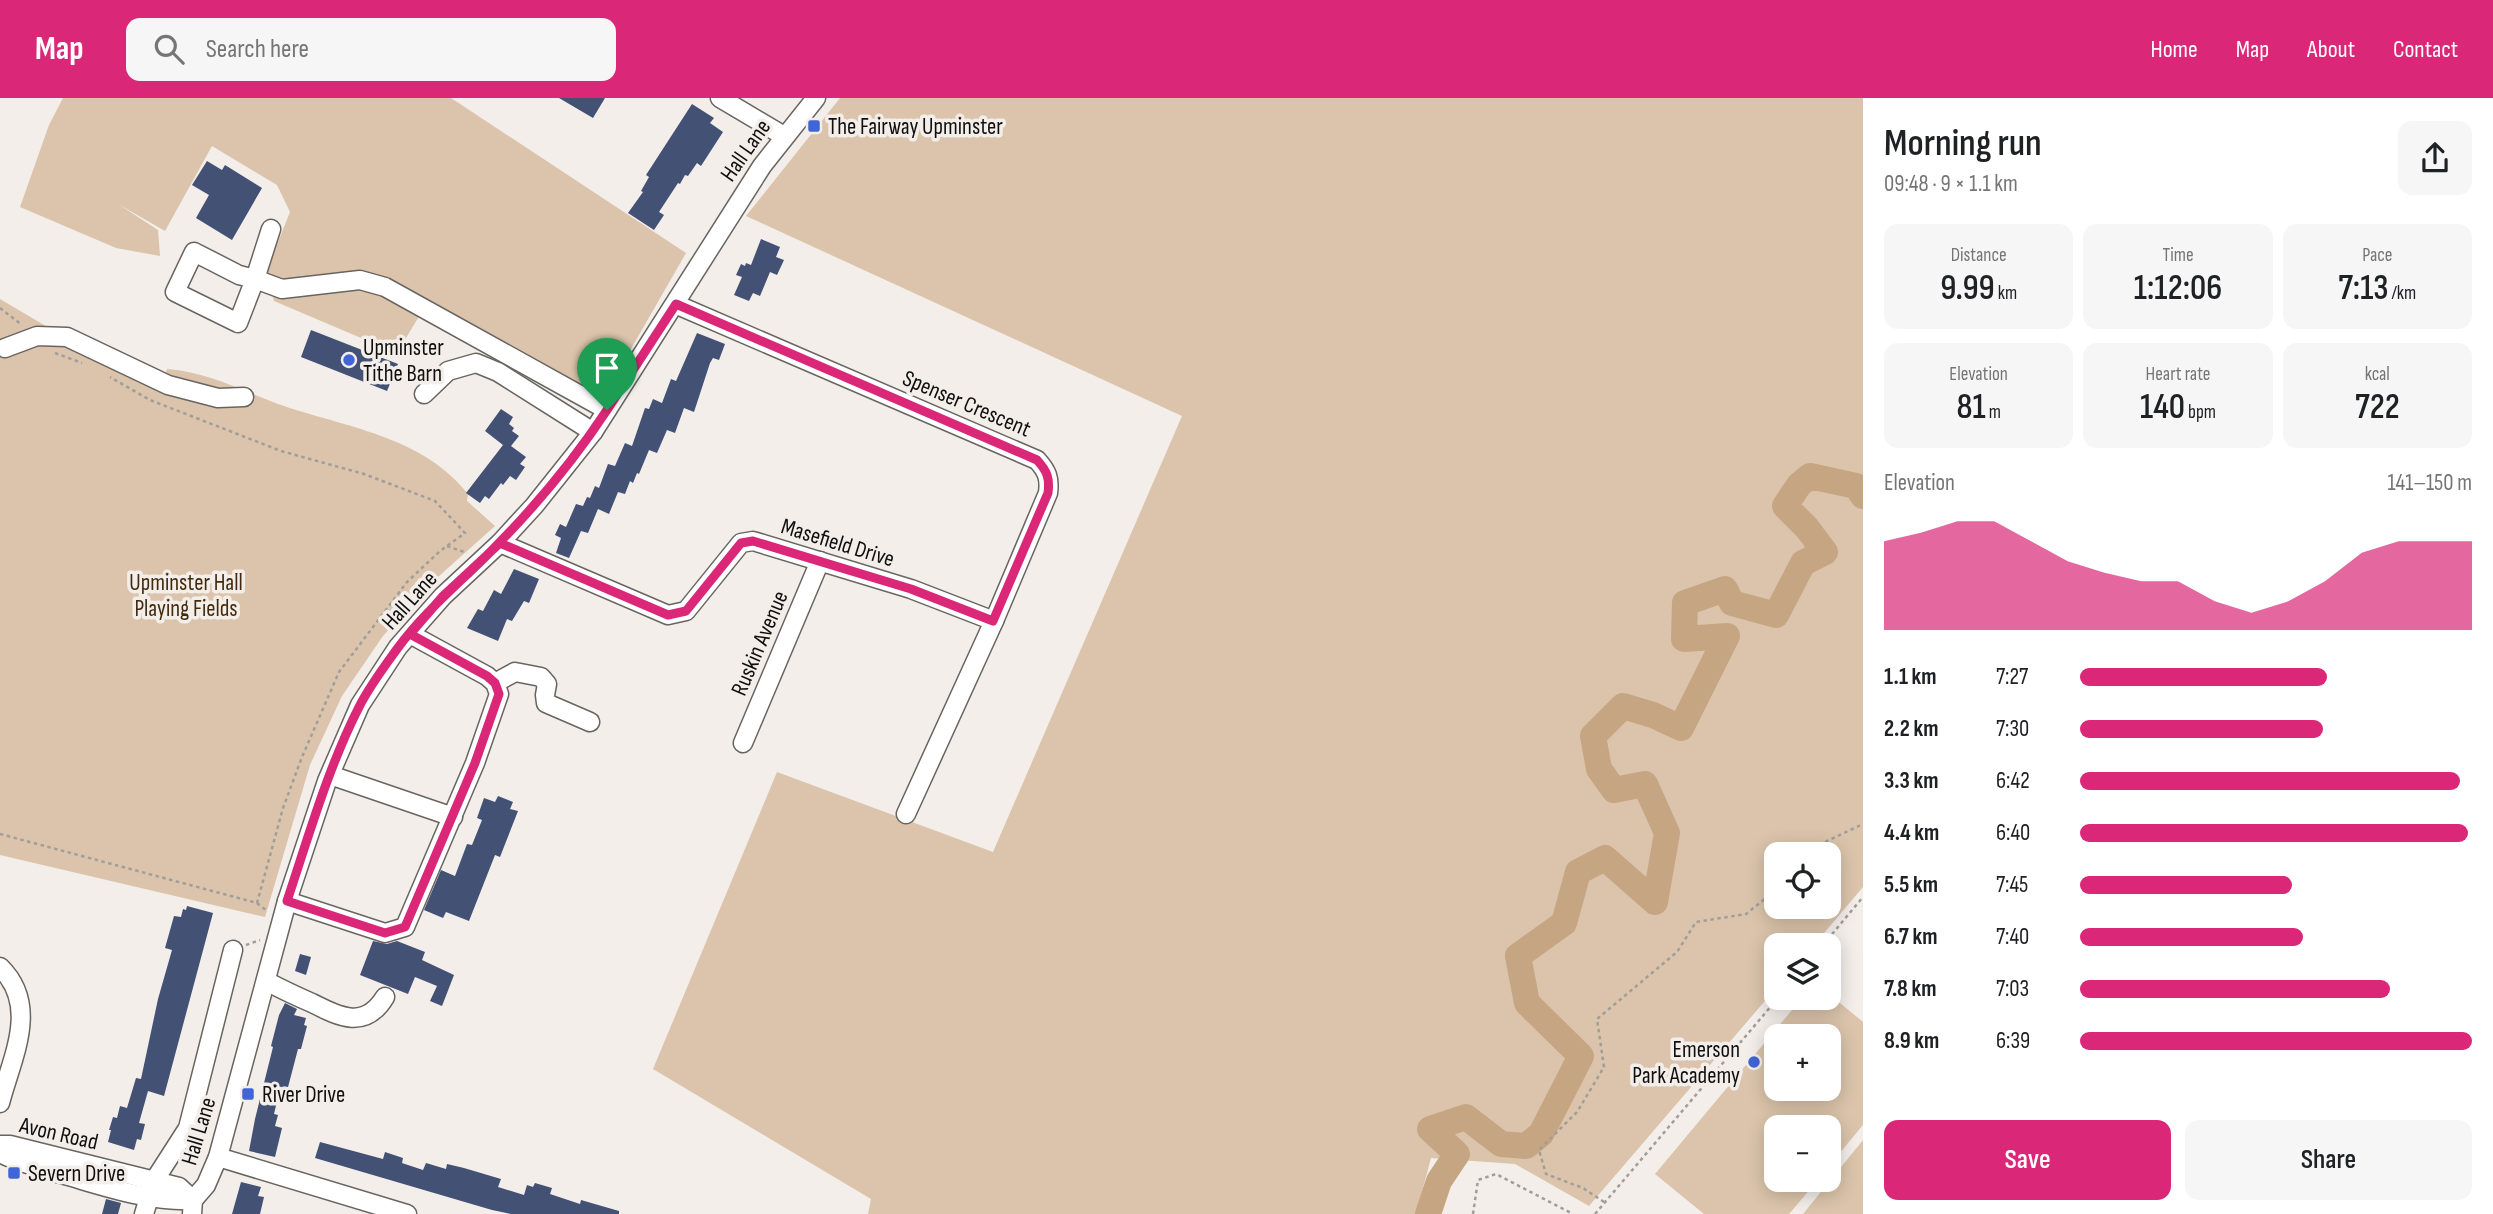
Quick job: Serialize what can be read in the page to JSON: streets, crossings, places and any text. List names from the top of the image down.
{
  "streets": {
    "street": [
      "Hall Lane",
      "Spenser Crescent",
      "Masefield Drive",
      "Ruskin Avenue",
      "Avon Road"
    ]
  },
  "crossings": [
    ["Hall Lane", "Spenser Crescent"],
    ["Hall Lane", "Masefield Drive"],
    ["Hall Lane", "Avon Road"],
    ["Spenser Crescent", "Masefield Drive"],
    ["Masefield Drive", "Ruskin Avenue"]
  ],
  "parks": ["Upminster Hall Playing Fields"],
  "places": {
    "transit": ["The Fairway Upminster", "River Drive", "Severn Drive"],
    "other": ["Upminster Tithe Barn", "Emerson Park Academy"]
  },
  "page": {
    "header": "Map",
    "search": "Search here",
    "nav": [
      "Home",
      "Map",
      "About",
      "Contact"
    ],
    "heading": ["Morning run", "09:48 · 9 × 1.1 km"],
    "stats": [
      ["Distance", "9.99 km"],
      ["Time", "1:12:06"],
      ["Pace", "7:13 /km"],
      ["Elevation", "81 m"],
      ["Heart rate", "140 bpm"],
      ["kcal", "722"]
    ],
    "chart": ["Elevation", "141–150 m"],
    "list": [
      {
        "name": "1.1 km",
        "note": "7:27"
      },
      {
        "name": "2.2 km",
        "note": "7:30"
      },
      {
        "name": "3.3 km",
        "note": "6:42"
      },
      {
        "name": "4.4 km",
        "note": "6:40"
      },
      {
        "name": "5.5 km",
        "note": "7:45"
      },
      {
        "name": "6.7 km",
        "note": "7:40"
      },
      {
        "name": "7.8 km",
        "note": "7:03"
      },
      {
        "name": "8.9 km",
        "note": "6:39"
      }
    ],
    "map_buttons": ["+", "−"],
    "buttons": ["Save", "Share"]
  }
}
